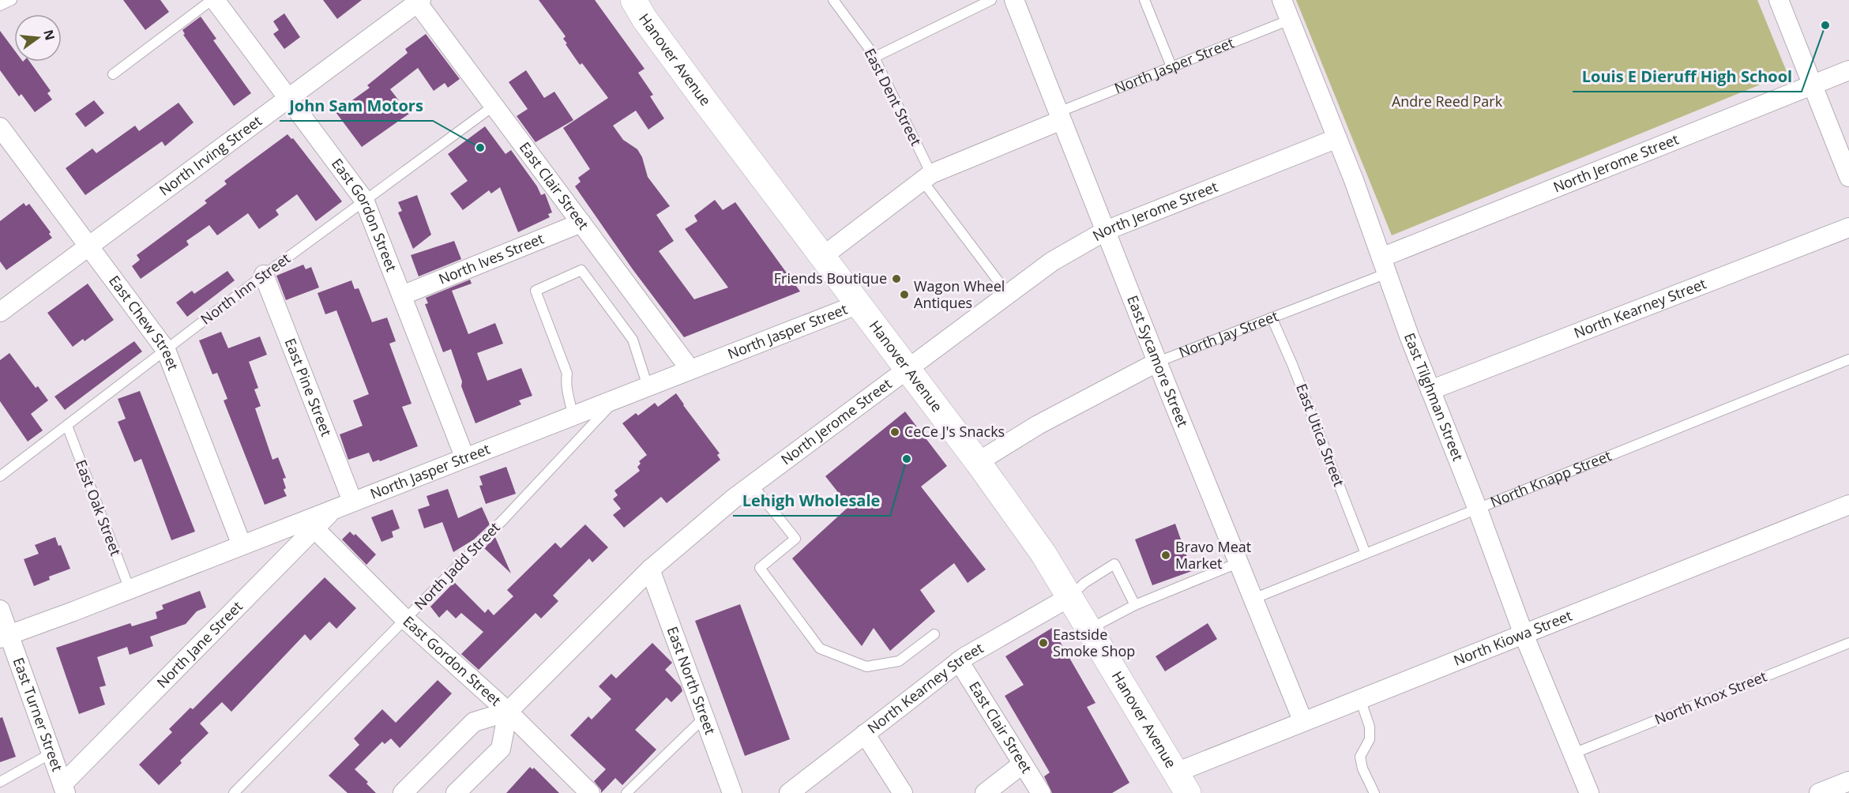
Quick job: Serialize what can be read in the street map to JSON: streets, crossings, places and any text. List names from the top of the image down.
{
  "streets": {
    "main road": ["Hanover Avenue"],
    "street": [
      "North Jasper Street",
      "North Irving Street",
      "North Jerome Street",
      "East Clair Street",
      "East Gordon Street",
      "North Ives Street",
      "North Kearney Street",
      "East Chew Street",
      "North Jay Street",
      "East Sycamore Street",
      "East Pine Street",
      "East Tilghman Street",
      "North Kiowa Street",
      "North Jane Street",
      "East North Street",
      "East Turner Street"
    ],
    "lane": [
      "East Dent Street",
      "North Inn Street",
      "East Utica Street",
      "North Knapp Street",
      "East Oak Street",
      "North Jadd Street",
      "North Knox Street"
    ]
  },
  "crossings": [
    ["Hanover Avenue", "North Jasper Street"],
    ["Hanover Avenue", "North Jerome Street"],
    ["Hanover Avenue", "North Kearney Street"],
    ["Hanover Avenue", "North Jay Street"],
    ["Hanover Avenue", "North Kiowa Street"],
    ["North Jasper Street", "East Dent Street"],
    ["North Jasper Street", "East Clair Street"],
    ["North Jasper Street", "East Gordon Street"],
    ["North Jasper Street", "East Chew Street"],
    ["North Jasper Street", "East Sycamore Street"],
    ["North Jasper Street", "East Pine Street"],
    ["North Jasper Street", "East Tilghman Street"],
    ["North Jasper Street", "East Oak Street"],
    ["North Jasper Street", "North Jadd Street"],
    ["North Jasper Street", "North Jane Street"],
    ["North Jasper Street", "East Turner Street"],
    ["East Dent Street", "North Jerome Street"],
    ["North Irving Street", "East Clair Street"],
    ["North Irving Street", "East Gordon Street"],
    ["North Irving Street", "East Chew Street"],
    ["North Jerome Street", "East Gordon Street"],
    ["North Jerome Street", "North Jay Street"],
    ["North Jerome Street", "East Sycamore Street"],
    ["North Jerome Street", "East Tilghman Street"],
    ["North Jerome Street", "East North Street"],
    ["East Clair Street", "North Ives Street"],
    ["East Clair Street", "North Inn Street"],
    ["East Clair Street", "North Kearney Street"],
    ["East Gordon Street", "North Ives Street"],
    ["East Gordon Street", "North Inn Street"],
    ["East Gordon Street", "North Jadd Street"],
    ["East Gordon Street", "North Jane Street"],
    ["North Inn Street", "East Chew Street"],
    ["North Inn Street", "East Pine Street"],
    ["North Inn Street", "East Oak Street"],
    ["North Kearney Street", "East Tilghman Street"],
    ["North Jay Street", "East Sycamore Street"],
    ["North Jay Street", "East Tilghman Street"],
    ["North Jay Street", "East Utica Street"],
    ["East Sycamore Street", "North Knapp Street"],
    ["East Sycamore Street", "North Kiowa Street"],
    ["East Pine Street", "North Jane Street"],
    ["East Tilghman Street", "North Knapp Street"],
    ["East Tilghman Street", "North Kiowa Street"],
    ["East Tilghman Street", "North Knox Street"],
    ["East Utica Street", "North Knapp Street"],
    ["North Jane Street", "East Turner Street"]
  ],
  "parks": ["Andre Reed Park"],
  "places": [
    "Louis E Dieruff High School",
    "John Sam Motors",
    "Friends Boutique",
    "Wagon Wheel Antiques",
    "CeCe J's Snacks",
    "Lehigh Wholesale",
    "Bravo Meat Market",
    "Eastside Smoke Shop"
  ],
  "north": "right"
}
